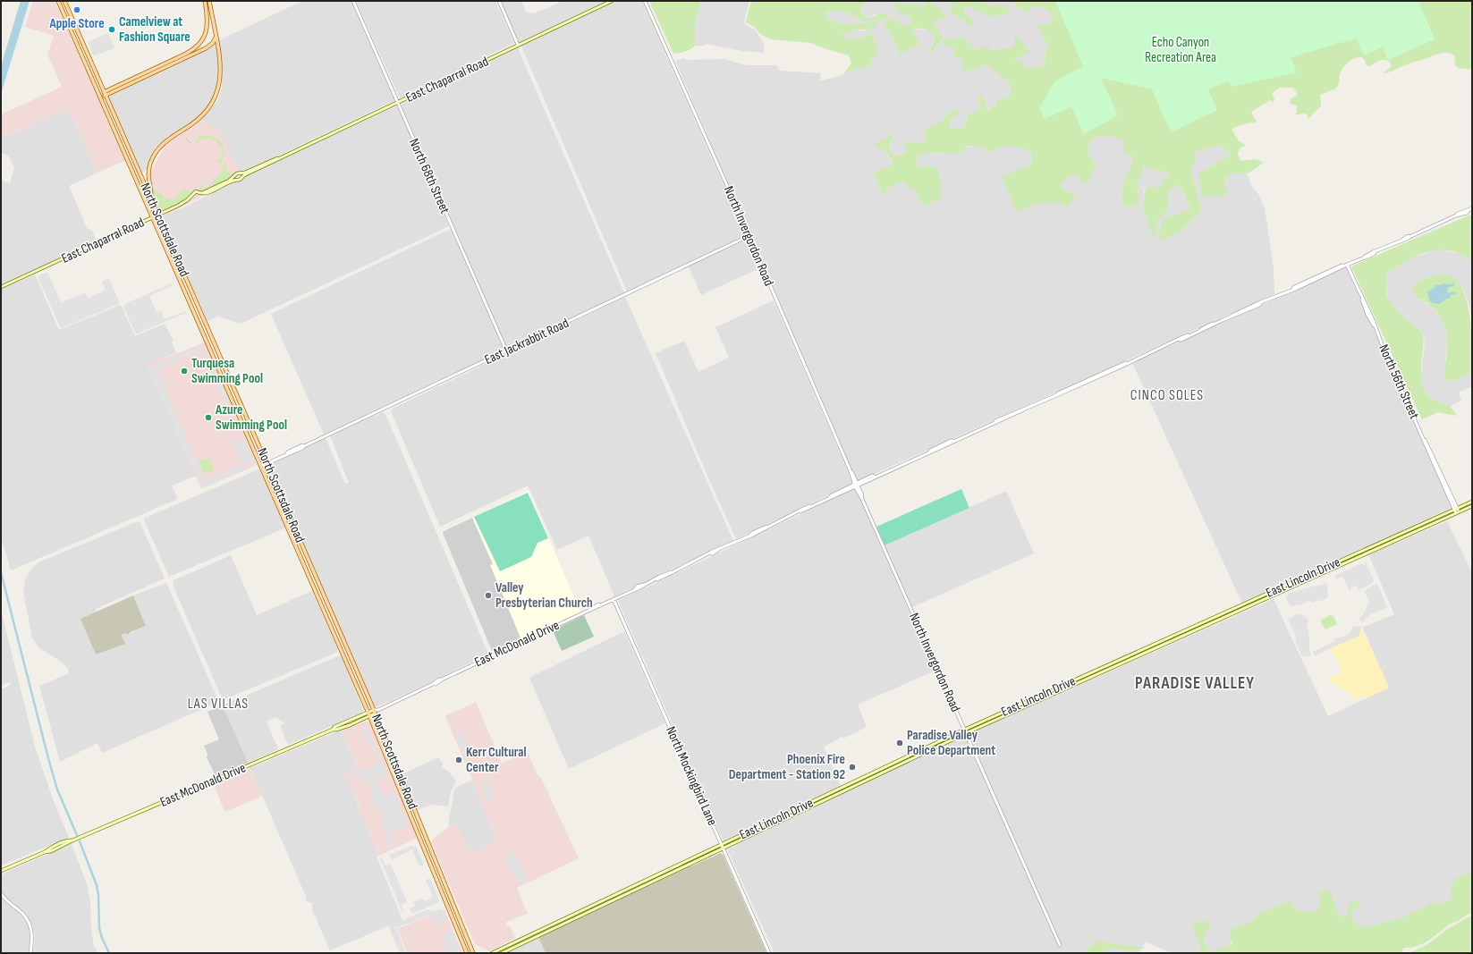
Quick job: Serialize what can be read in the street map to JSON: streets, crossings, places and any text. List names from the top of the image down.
{
  "streets": {
    "main road": [
      "East Chaparral Road",
      "North Scottsdale Road",
      "East Lincoln Drive",
      "East McDonald Drive"
    ],
    "street": [
      "North 68th Street",
      "North Invergordon Road",
      "East Jackrabbit Road",
      "North 56th Street",
      "North Mockingbird Lane"
    ]
  },
  "crossings": [
    ["East Chaparral Road", "North 68th Street"],
    ["East Chaparral Road", "North Scottsdale Road"],
    ["North 68th Street", "East Jackrabbit Road"],
    ["North Scottsdale Road", "East Jackrabbit Road"],
    ["North Scottsdale Road", "East McDonald Drive"],
    ["North Invergordon Road", "East Jackrabbit Road"],
    ["North Invergordon Road", "East Lincoln Drive"],
    ["North Invergordon Road", "East McDonald Drive"],
    ["North 56th Street", "East Lincoln Drive"],
    ["North 56th Street", "East McDonald Drive"],
    ["East Lincoln Drive", "North Mockingbird Lane"],
    ["East McDonald Drive", "North Mockingbird Lane"]
  ],
  "districts": ["CINCO SOLES", "PARADISE VALLEY", "LAS VILLAS"],
  "parks": ["Echo Canyon Recreation Area"],
  "places": [
    "Apple Store",
    "Camelview at Fashion Square",
    "Turquesa Swimming Pool",
    "Azure Swimming Pool",
    "Valley Presbyterian Church",
    "Paradise Valley Police Department",
    "Kerr Cultural Center",
    "Phoenix Fire Department - Station 92"
  ]
}
